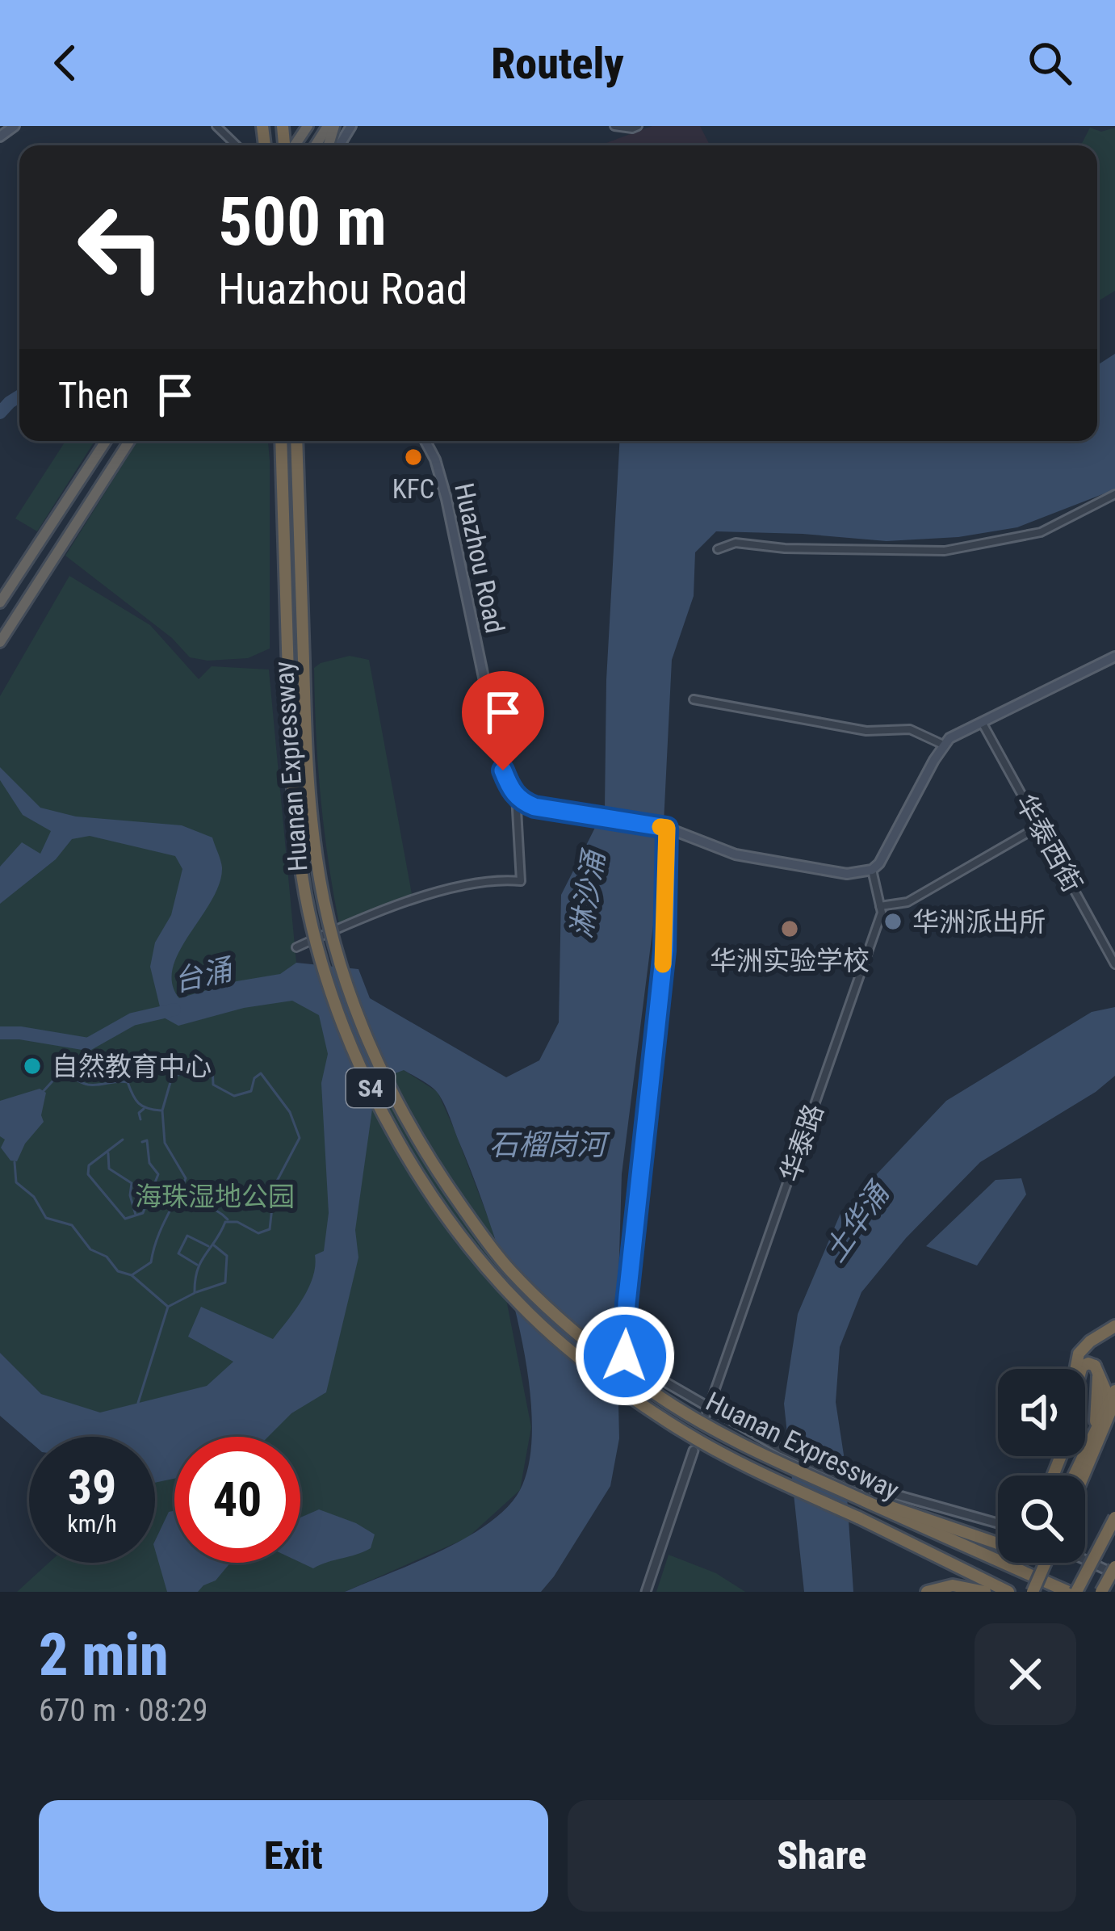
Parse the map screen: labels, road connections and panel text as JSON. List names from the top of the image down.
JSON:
{
  "streets": {
    "highway": ["Huanan Expressway", "S4"],
    "main road": ["Huazhou Road"],
    "street": ["华泰西街", "华泰路"]
  },
  "water": [
    "淋沙涌",
    "台涌",
    "石榴岗河",
    "土华涌"
  ],
  "parks": ["海珠湿地公园"],
  "places": [
    "KFC",
    "华洲派出所",
    "华洲实验学校",
    "自然教育中心"
  ],
  "page": {
    "header": "Routely",
    "turn": ["500 m", "Huazhou Road"],
    "then": "Then",
    "speed": "39 km/h",
    "limit": "40",
    "heading": ["2 min", "670 m · 08:29"],
    "buttons": ["Exit", "Share"]
  }
}
